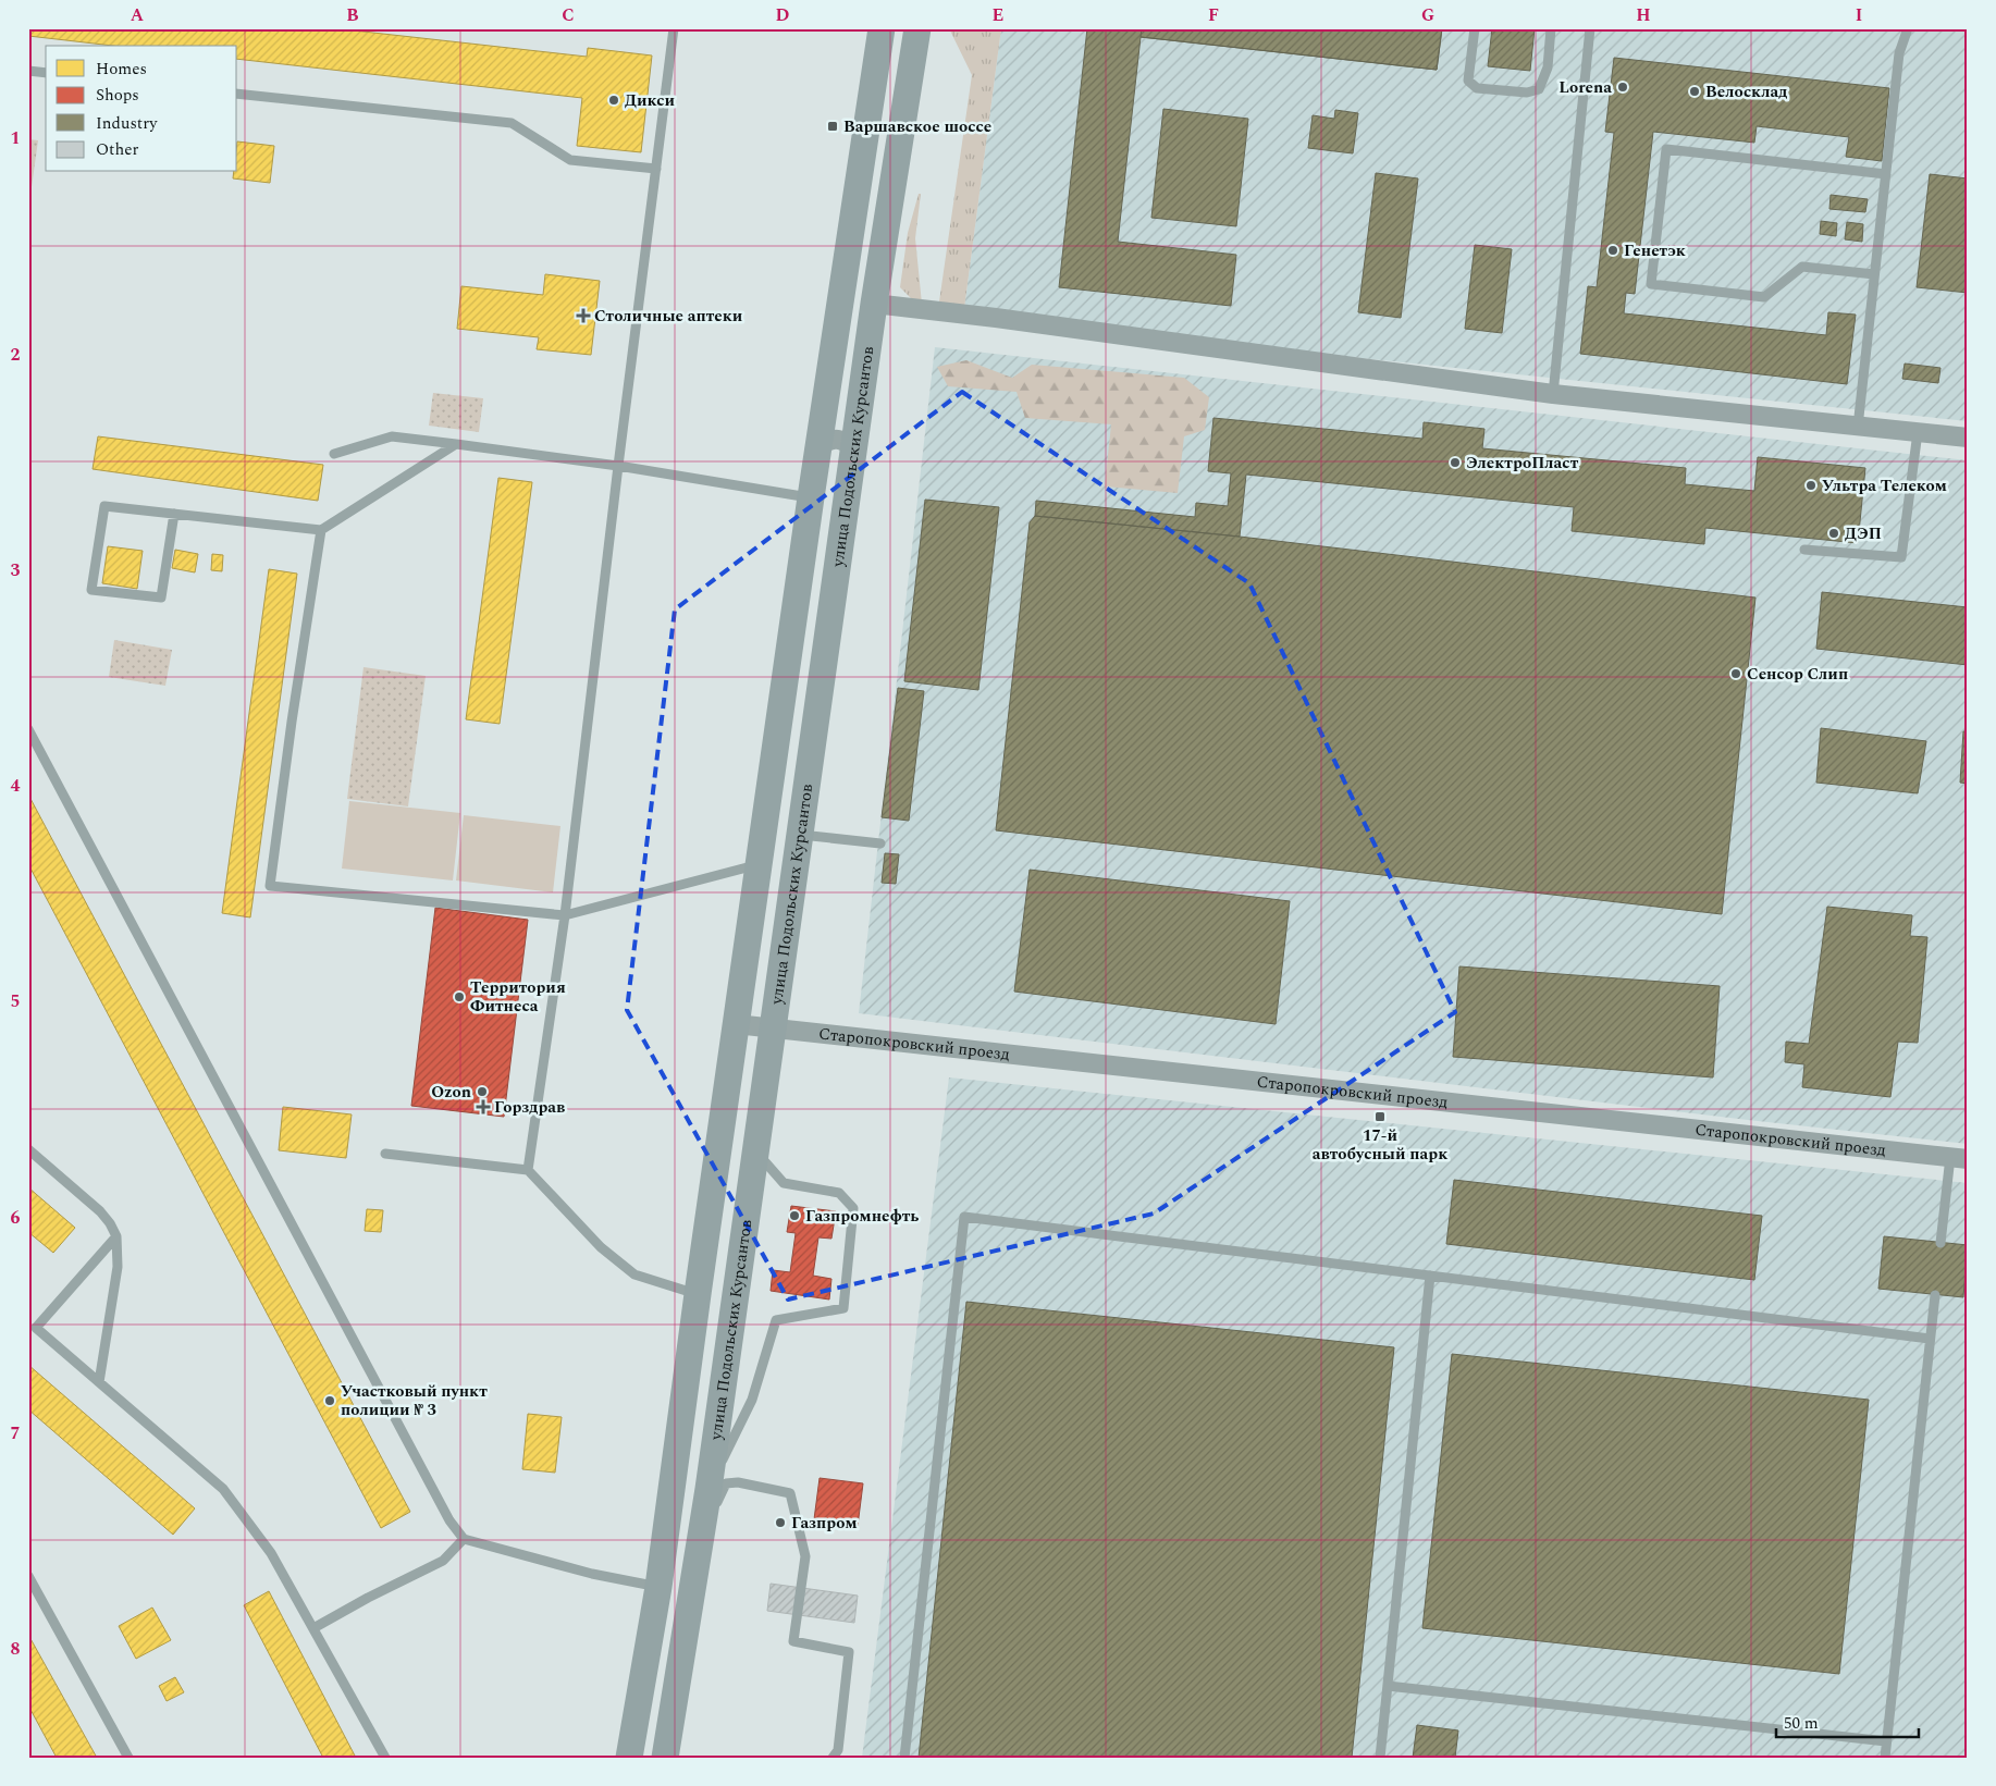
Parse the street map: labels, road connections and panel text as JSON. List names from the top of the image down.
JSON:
{
  "streets": {
    "main road": ["улица Подольских Курсантов"],
    "street": ["Старопокровский проезд"]
  },
  "crossings": [
    ["улица Подольских Курсантов", "Старопокровский проезд"]
  ],
  "places": {
    "other": [
      "Lorena",
      "Велосклад",
      "Дикси",
      "Генетэк",
      "ЭлектроПласт",
      "Ультра Телеком",
      "ДЭП",
      "Сенсор Слип",
      "Территория Фитнеса",
      "Ozon",
      "Газпромнефть",
      "Участковый пункт полиции № 3",
      "Газпром"
    ],
    "transit": ["Варшавское шоссе", "17-й автобусный парк"],
    "health": ["Столичные аптеки", "Горздрав"]
  },
  "legend": [
    "Homes",
    "Shops",
    "Industry",
    "Other"
  ],
  "scale_bar": "50 m",
  "grid": {
    "columns": [
      "A",
      "B",
      "C",
      "D",
      "E",
      "F",
      "G",
      "H",
      "I"
    ],
    "rows": [
      "1",
      "2",
      "3",
      "4",
      "5",
      "6",
      "7",
      "8"
    ]
  }
}
